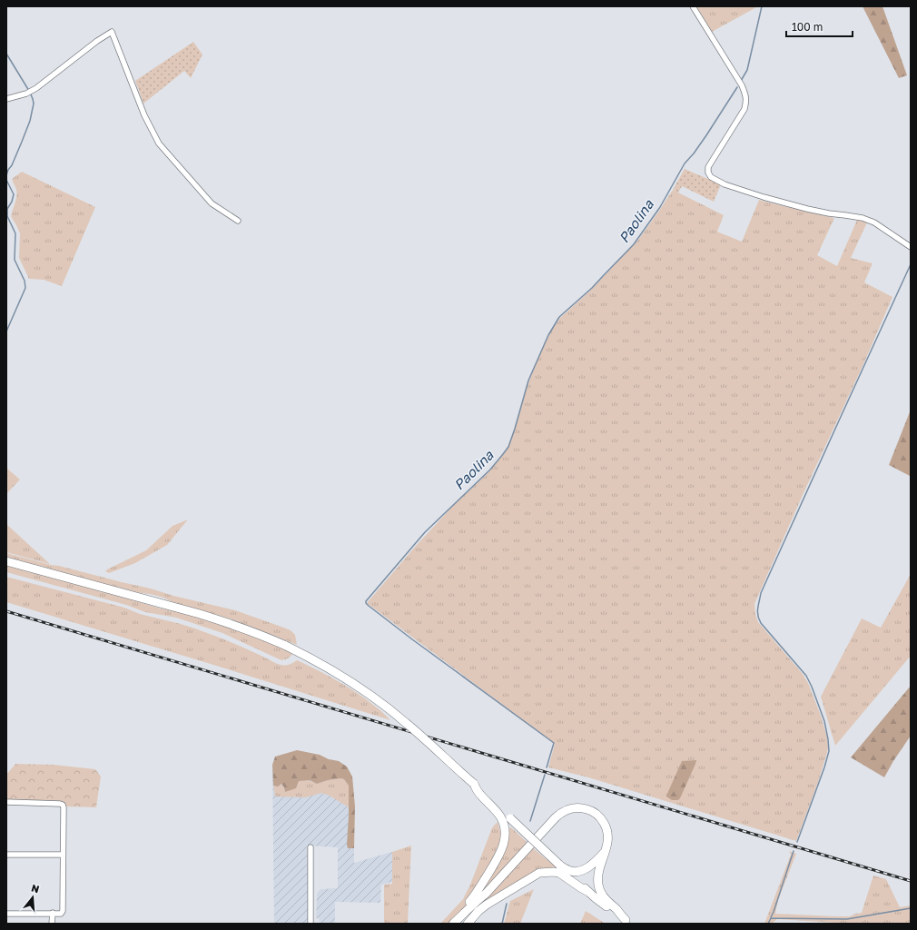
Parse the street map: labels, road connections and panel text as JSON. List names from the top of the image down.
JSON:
{
  "water": ["Paolina"],
  "scale_bar": "100 m",
  "north": "top"
}
